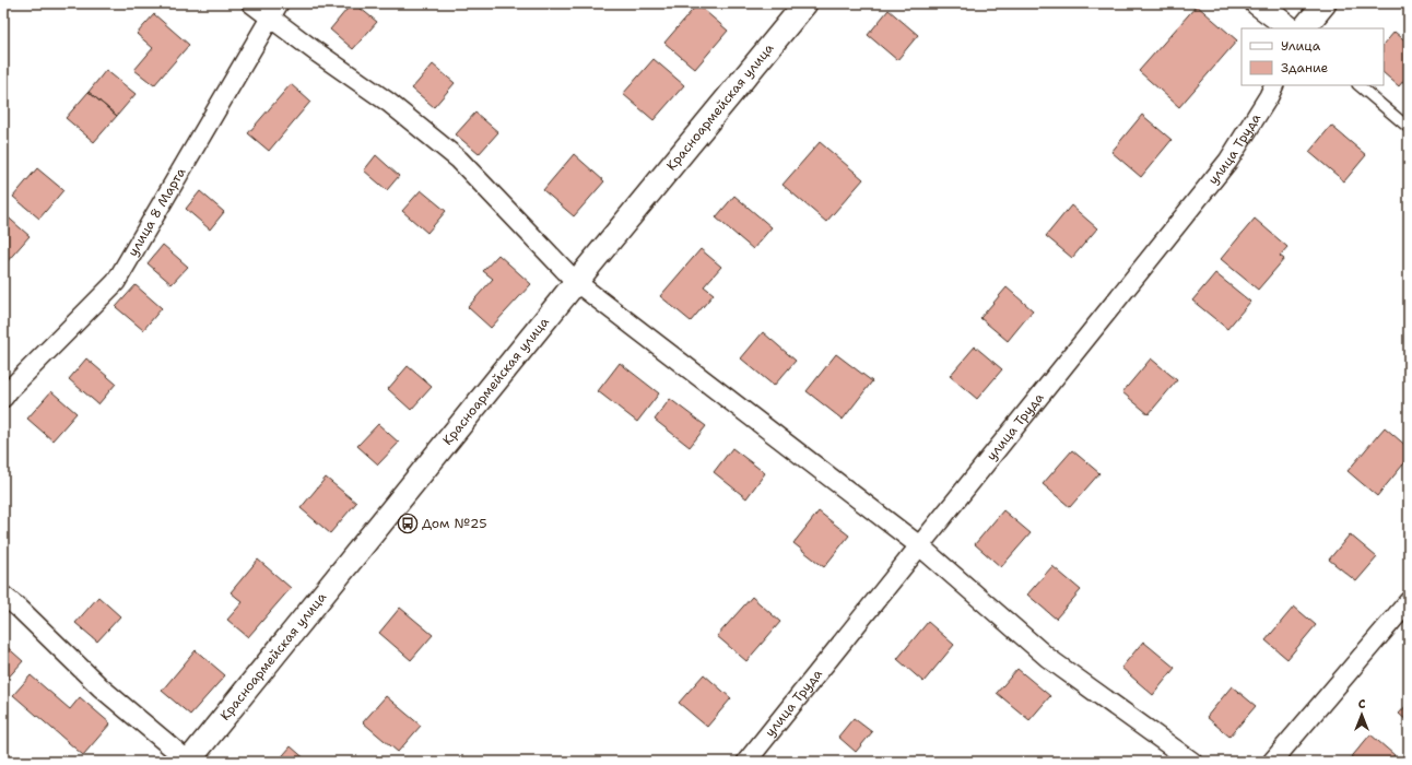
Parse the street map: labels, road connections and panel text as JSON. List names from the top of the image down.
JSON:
{
  "streets": {
    "street": ["Красноармейская улица", "улица Труда", "улица 8 Марта"]
  },
  "places": {
    "bus stop": ["Дом №25"]
  },
  "legend": ["Улица", "Здание"],
  "north": "top"
}
